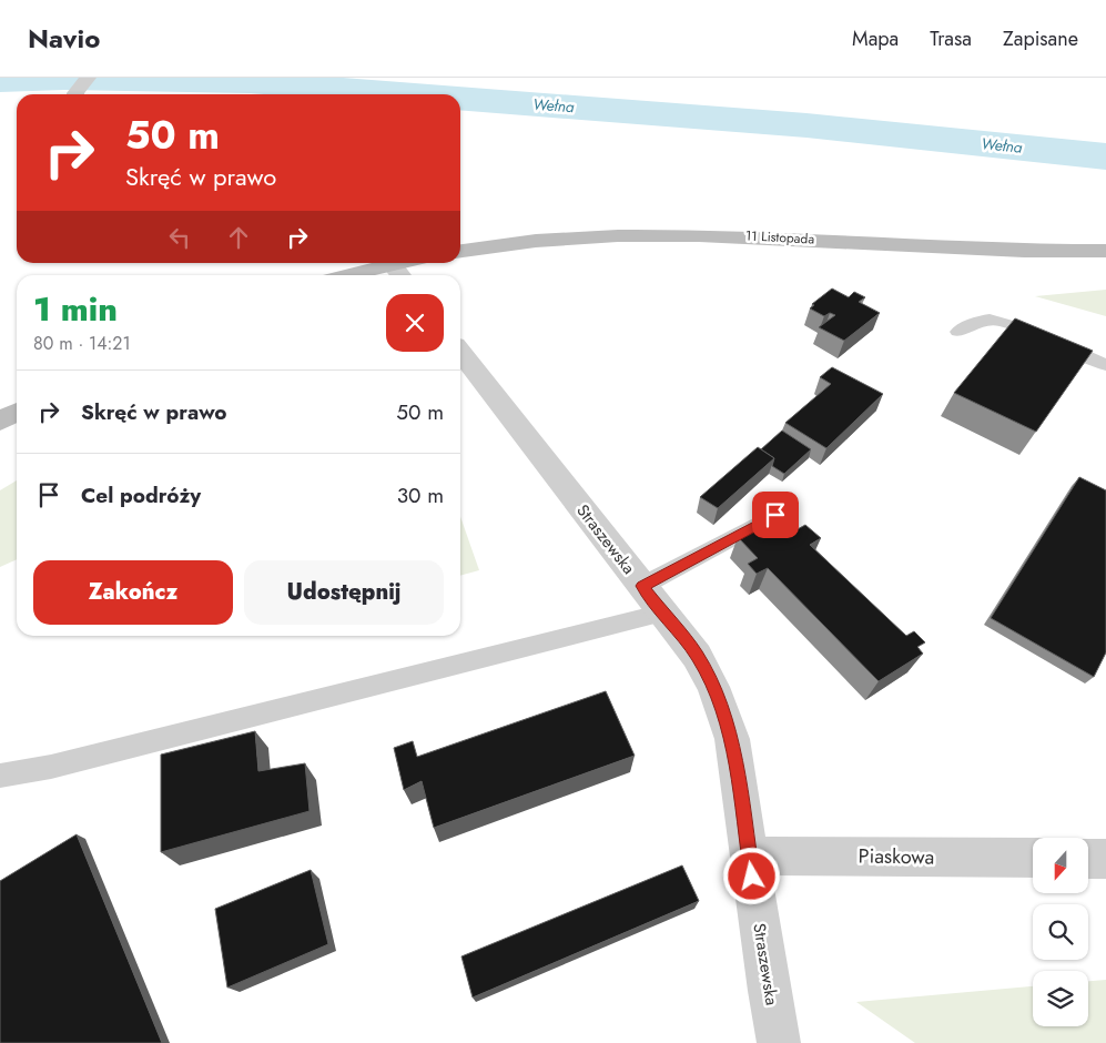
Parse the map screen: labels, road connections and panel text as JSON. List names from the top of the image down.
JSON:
{
  "streets": {
    "main road": ["11 Listopada"],
    "street": ["Straszewska", "Piaskowa"]
  },
  "crossings": [
    ["Straszewska", "Piaskowa"]
  ],
  "water": ["Wełna"],
  "north": "bottom",
  "page": {
    "header": "Navio",
    "nav": ["Mapa", "Trasa", "Zapisane"],
    "turn": ["50 m", "Skręć w prawo"],
    "heading": ["1 min", "80 m · 14:21"],
    "list": [
      {
        "name": "Skręć w prawo",
        "value": "50 m"
      },
      {
        "name": "Cel podróży",
        "value": "30 m"
      }
    ],
    "buttons": ["Zakończ", "Udostępnij"]
  }
}
